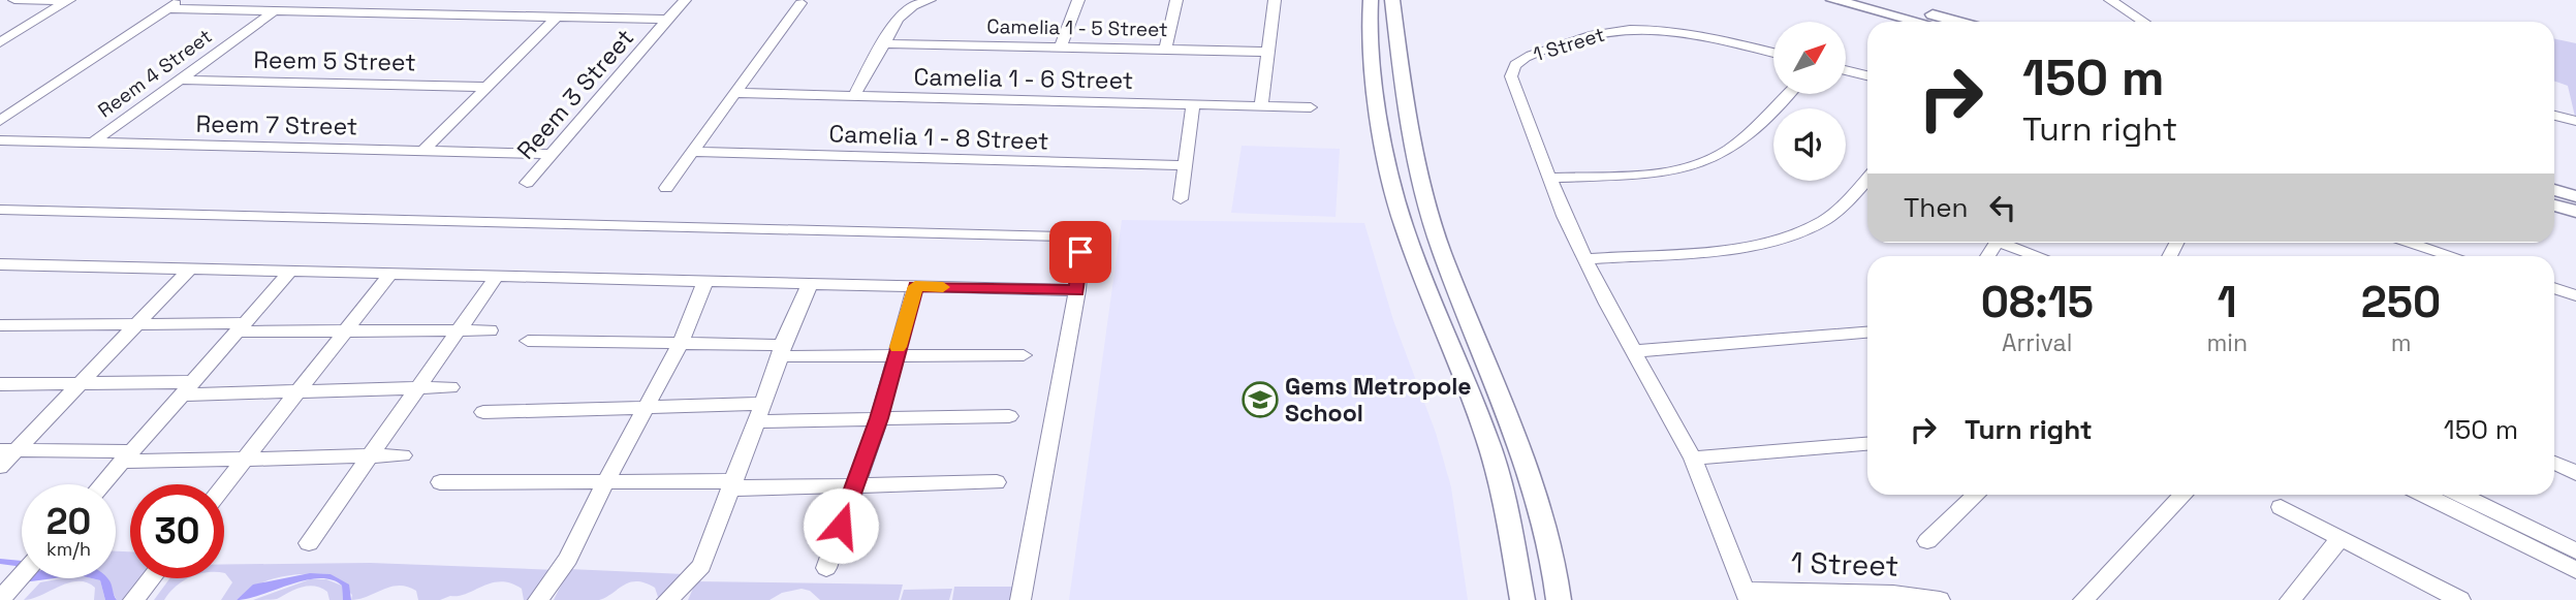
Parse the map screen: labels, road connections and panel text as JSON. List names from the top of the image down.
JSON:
{
  "streets": {
    "street": [
      "Camelia 1 - 5 Street",
      "1 Street",
      "Reem 5 Street",
      "Reem 4 Street",
      "Camelia 1 - 6 Street",
      "Reem 3 Street",
      "Reem 7 Street",
      "Camelia 1 - 8 Street"
    ]
  },
  "crossings": [
    ["Reem 5 Street", "Reem 4 Street"],
    ["Reem 4 Street", "Reem 7 Street"],
    ["Reem 3 Street", "Reem 7 Street"]
  ],
  "places": {
    "school or university": ["Gems Metropole School"]
  },
  "north": "top right",
  "page": {
    "turn": ["150 m", "Turn right"],
    "then": "Then",
    "eta": [
      "08:15",
      "Arrival",
      "1",
      "min",
      "250",
      "m"
    ],
    "list": [
      {
        "name": "Turn right",
        "value": "150 m"
      }
    ],
    "speed": "20 km/h",
    "limit": "30"
  }
}
